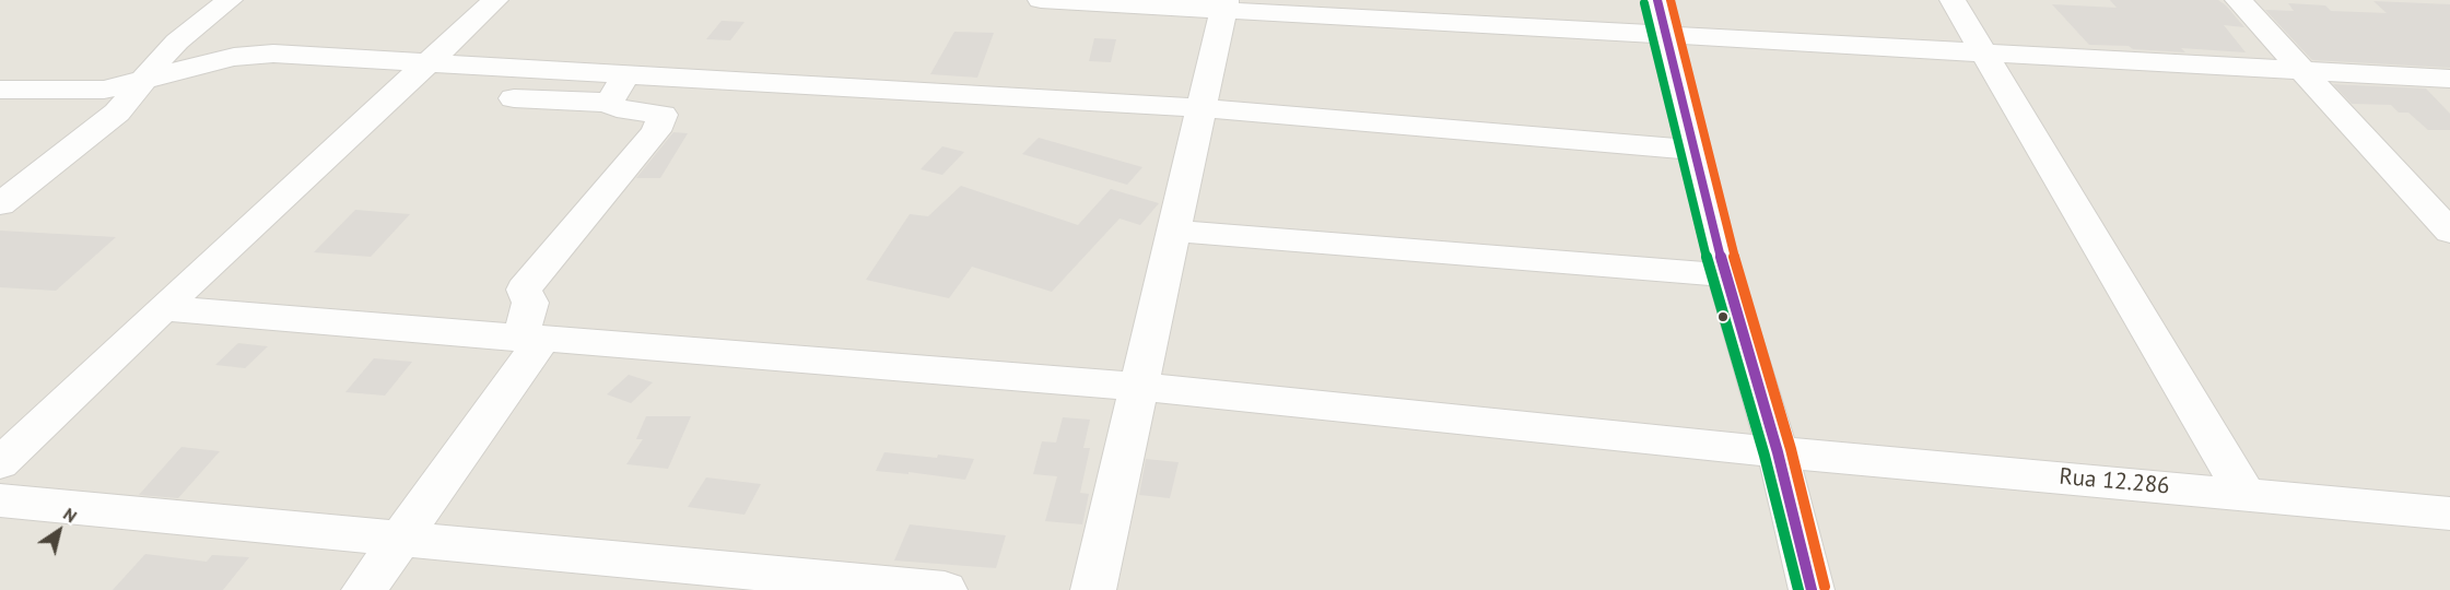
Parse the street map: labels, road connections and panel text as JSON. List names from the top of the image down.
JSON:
{
  "streets": {
    "street": ["Rua 12.286"]
  },
  "north": "top right"
}
